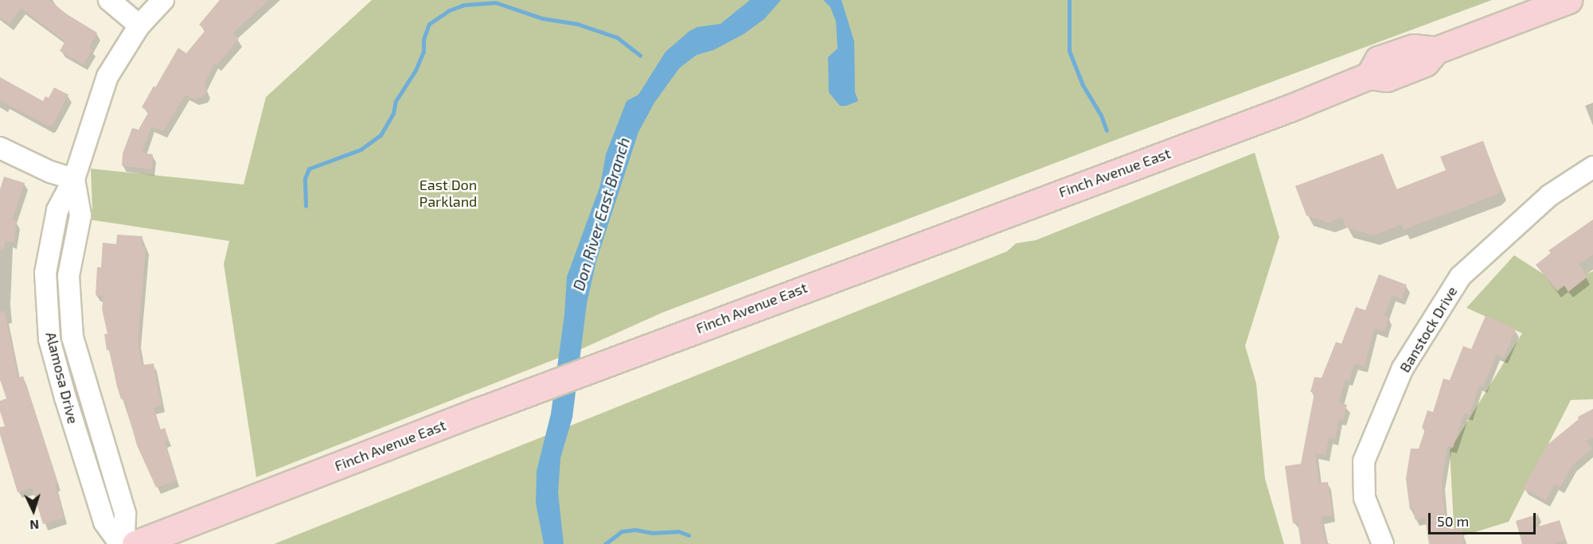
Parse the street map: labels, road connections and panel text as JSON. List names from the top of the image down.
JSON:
{
  "streets": {
    "main road": ["Finch Avenue East"],
    "street": ["Banstock Drive", "Alamosa Drive"]
  },
  "water": ["Don River East Branch"],
  "parks": ["East Don Parkland"],
  "scale_bar": "50 m",
  "north": "bottom"
}
